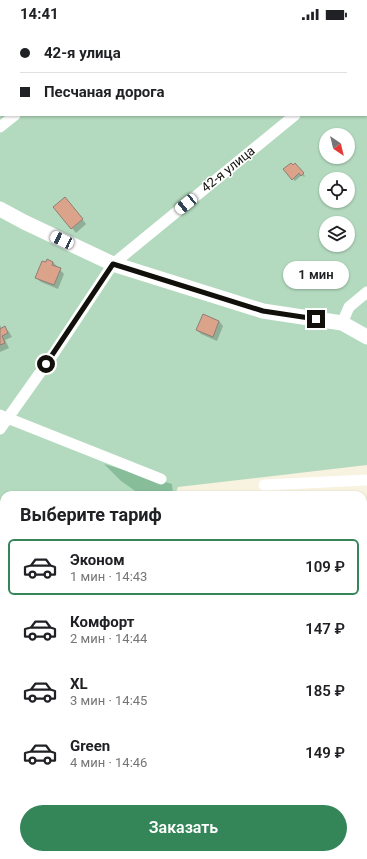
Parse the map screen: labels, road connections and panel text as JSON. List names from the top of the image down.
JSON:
{
  "streets": {
    "street": ["42-я улица"]
  },
  "north": "bottom right",
  "page": {
    "status": "14:41",
    "banner": ["42-я улица", "Песчаная дорога"],
    "bubble": "1 мин",
    "heading": "Выберите тариф",
    "list": [
      {
        "name": "Эконом",
        "note": "1 мин · 14:43",
        "value": "109 ₽"
      },
      {
        "name": "Комфорт",
        "note": "2 мин · 14:44",
        "value": "147 ₽"
      },
      {
        "name": "XL",
        "note": "3 мин · 14:45",
        "value": "185 ₽"
      },
      {
        "name": "Green",
        "note": "4 мин · 14:46",
        "value": "149 ₽"
      }
    ],
    "buttons": "Заказать"
  }
}
